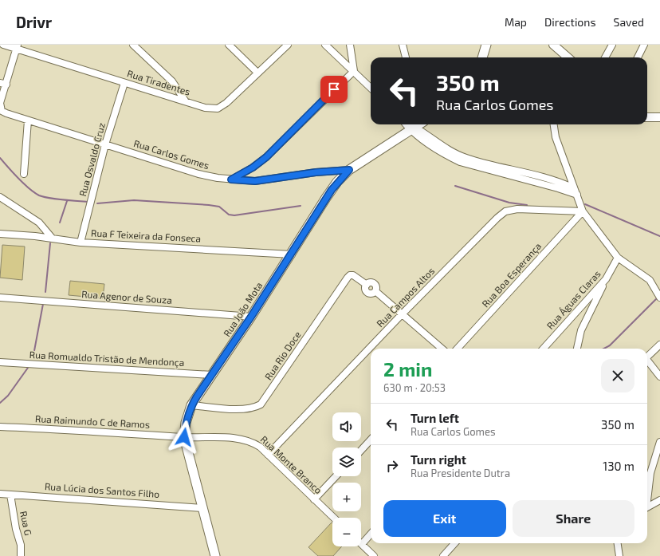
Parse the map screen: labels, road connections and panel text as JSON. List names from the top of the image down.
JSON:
{
  "streets": {
    "main road": ["Rua João Mota"],
    "street": [
      "Rua Tiradentes",
      "Rua Carlos Gomes",
      "Rua Osvaldo Cruz",
      "Rua F Teixeira da Fonseca",
      "Rua Boa Esperança",
      "Rua Agenor de Souza",
      "Rua Campos Altos",
      "Rua Águas Claras",
      "Rua Rio Doce",
      "Rua Romualdo Tristão de Mendonça",
      "Rua Raimundo C de Ramos",
      "Rua Monte Branco",
      "Rua Lúcia dos Santos Filho",
      "Rua G"
    ]
  },
  "crossings": [
    ["Rua Tiradentes", "Rua Osvaldo Cruz"],
    ["Rua Carlos Gomes", "Rua Osvaldo Cruz"],
    ["Rua Carlos Gomes", "Rua João Mota"],
    ["Rua Osvaldo Cruz", "Rua F Teixeira da Fonseca"],
    ["Rua F Teixeira da Fonseca", "Rua João Mota"],
    ["Rua Boa Esperança", "Rua Campos Altos"],
    ["Rua Agenor de Souza", "Rua João Mota"],
    ["Rua Campos Altos", "Rua Rio Doce"],
    ["Rua Campos Altos", "Rua Monte Branco"],
    ["Rua João Mota", "Rua Rio Doce"],
    ["Rua João Mota", "Rua Romualdo Tristão de Mendonça"],
    ["Rua João Mota", "Rua Raimundo C de Ramos"],
    ["Rua João Mota", "Rua Monte Branco"],
    ["Rua João Mota", "Rua Lúcia dos Santos Filho"],
    ["Rua Raimundo C de Ramos", "Rua Monte Branco"],
    ["Rua Lúcia dos Santos Filho", "Rua G"]
  ],
  "page": {
    "header": "Drivr",
    "nav": ["Map", "Directions", "Saved"],
    "turn": ["350 m", "Rua Carlos Gomes"],
    "heading": ["2 min", "630 m · 20:53"],
    "list": [
      {
        "name": "Turn left",
        "note": "Rua Carlos Gomes",
        "value": "350 m"
      },
      {
        "name": "Turn right",
        "note": "Rua Presidente Dutra",
        "value": "130 m"
      }
    ],
    "map_buttons": ["+", "−"],
    "buttons": ["Exit", "Share"]
  }
}
